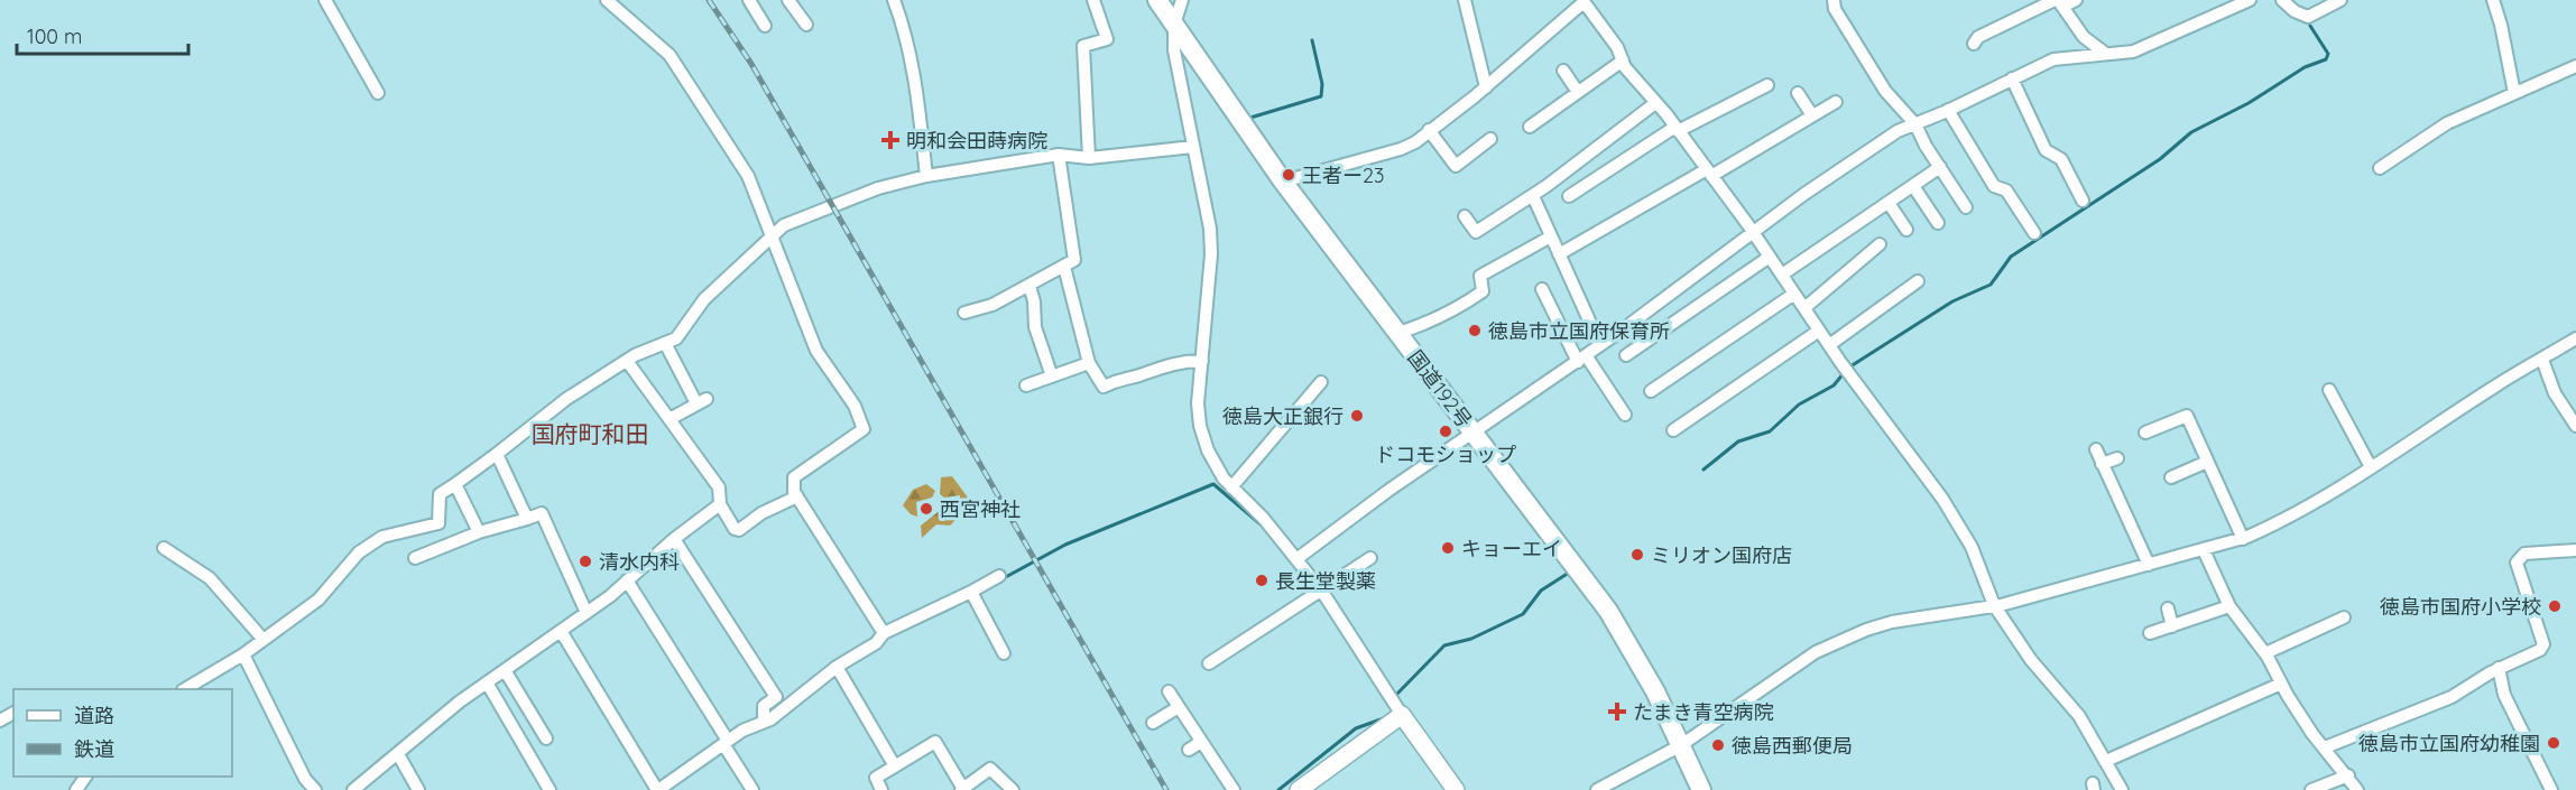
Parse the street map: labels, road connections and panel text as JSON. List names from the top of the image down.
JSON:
{
  "streets": {
    "highway": ["国道192号"]
  },
  "districts": ["国府町和田"],
  "places": {
    "health": ["明和会田蒔病院", "たまき青空病院"],
    "other": [
      "王者ー23",
      "徳島市立国府保育所",
      "徳島大正銀行",
      "ドコモショップ",
      "西宮神社",
      "キョーエイ",
      "ミリオン国府店",
      "清水内科",
      "長生堂製薬",
      "徳島市国府小学校",
      "徳島市立国府幼稚園",
      "徳島西郵便局"
    ]
  },
  "legend": ["道路", "鉄道"],
  "scale_bar": "100 m"
}
